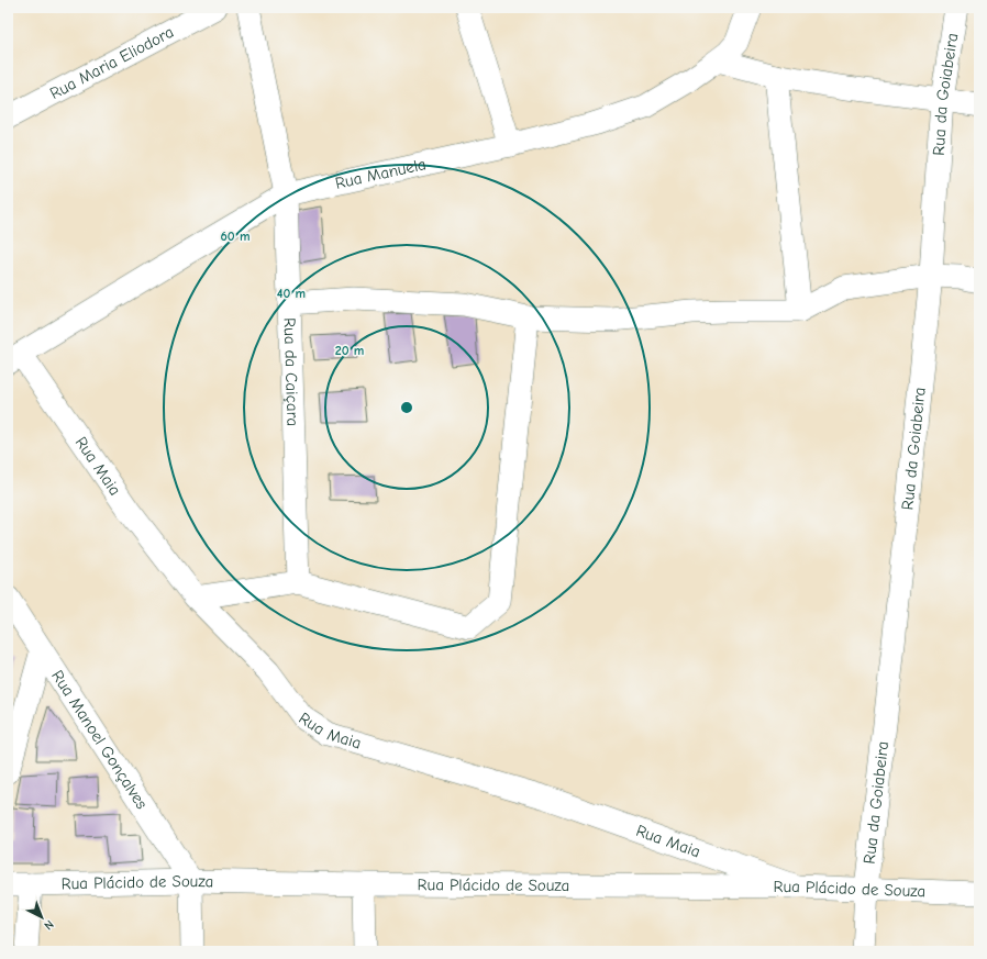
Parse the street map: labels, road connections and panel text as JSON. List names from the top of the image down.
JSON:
{
  "streets": {
    "street": [
      "Rua Maria Eliodora",
      "Rua da Goiabeira",
      "Rua Manuela",
      "Rua da Caiçara",
      "Rua Maia",
      "Rua Manoel Gonçalves",
      "Rua Plácido de Souza"
    ]
  },
  "crossings": [
    ["Rua da Goiabeira", "Rua Plácido de Souza"],
    ["Rua Manuela", "Rua da Caiçara"],
    ["Rua Manuela", "Rua Maia"],
    ["Rua Maia", "Rua Plácido de Souza"],
    ["Rua Manoel Gonçalves", "Rua Plácido de Souza"]
  ],
  "north": "bottom right",
  "rings": ["60 m", "40 m", "20 m"]
}
